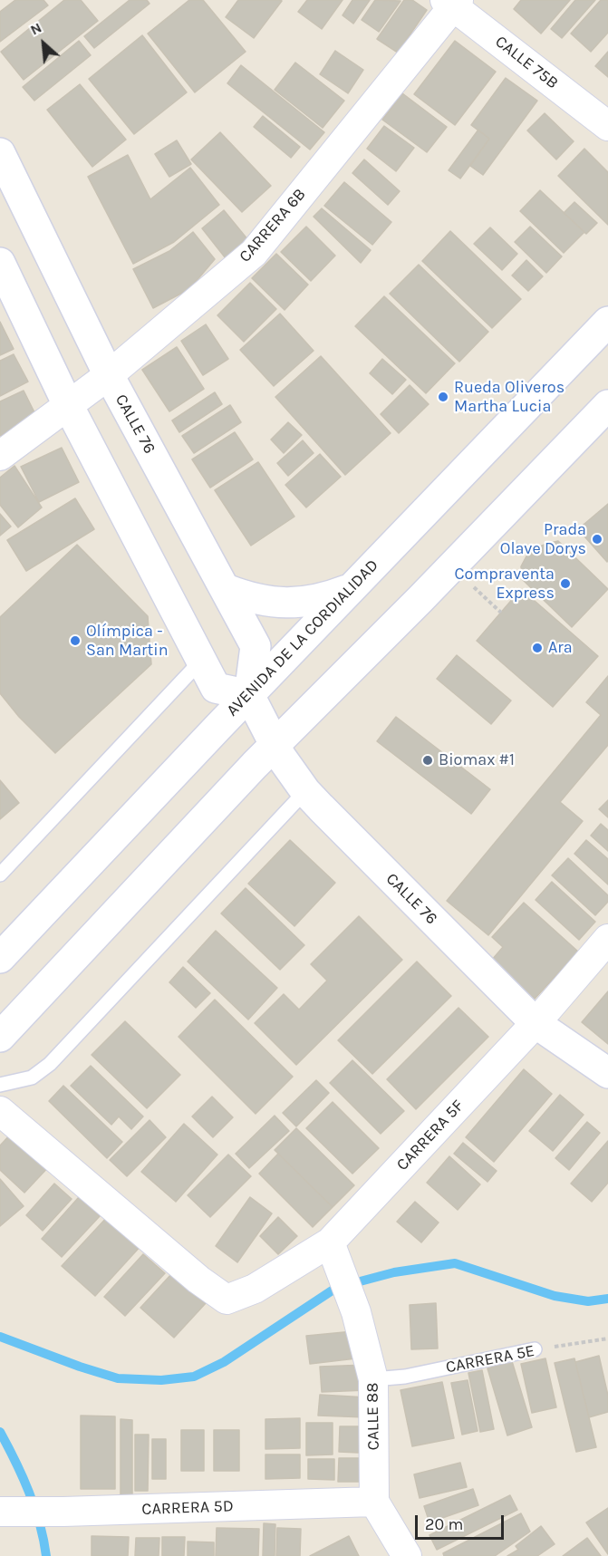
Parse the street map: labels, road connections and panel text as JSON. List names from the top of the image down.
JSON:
{
  "streets": {
    "main road": ["CALLE 76", "AVENIDA DE LA CORDIALIDAD"],
    "street": [
      "CALLE 75B",
      "CARRERA 6B",
      "CARRERA 5F",
      "CALLE 88",
      "CARRERA 5D"
    ],
    "lane": ["CARRERA 5E"]
  },
  "crossings": [
    ["CALLE 75B", "CARRERA 6B"],
    ["CARRERA 6B", "CALLE 76"],
    ["CALLE 76", "AVENIDA DE LA CORDIALIDAD"],
    ["CALLE 76", "CARRERA 5F"],
    ["CARRERA 5F", "CALLE 88"],
    ["CARRERA 5E", "CALLE 88"],
    ["CALLE 88", "CARRERA 5D"]
  ],
  "places": [
    "Rueda Oliveros Martha Lucia",
    "Prada Olave Dorys",
    "Compraventa Express",
    "Olímpica - San Martin",
    "Ara",
    "Biomax #1"
  ],
  "scale_bar": "20 m",
  "north": "top left"
}
